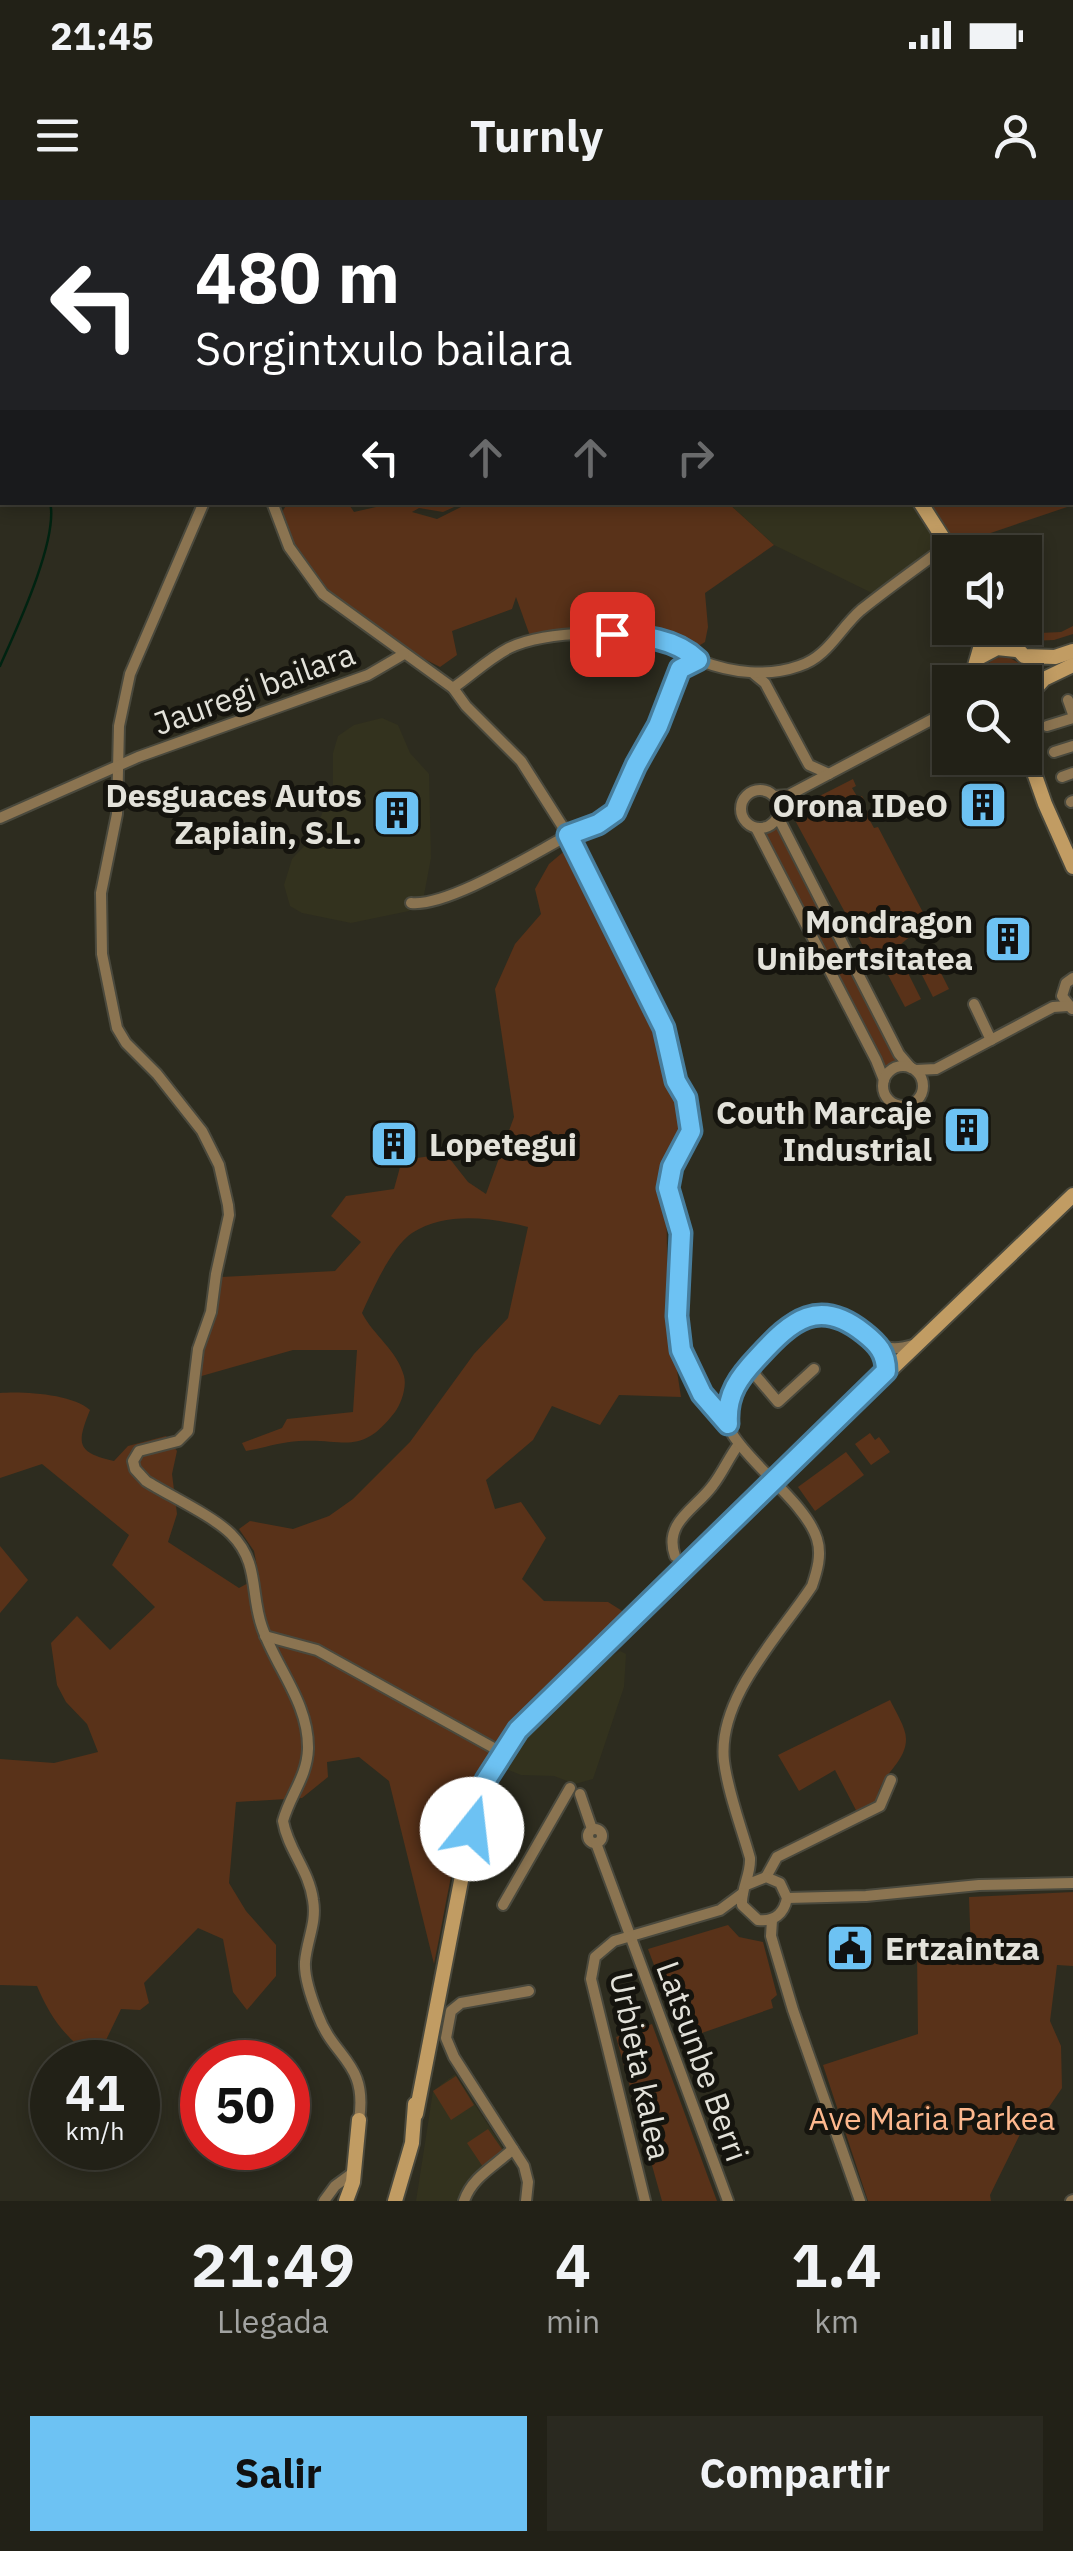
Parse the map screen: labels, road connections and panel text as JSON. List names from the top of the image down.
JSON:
{
  "streets": {
    "street": ["Jauregi bailara", "Latsunbe Berri", "Urbieta kalea"]
  },
  "crossings": [
    ["Jauregi bailara", "Urbieta kalea"],
    ["Latsunbe Berri", "Urbieta kalea"]
  ],
  "parks": ["Ave Maria Parkea"],
  "places": {
    "building": [
      "Orona IDeO",
      "Desguaces Autos Zapiain, S.L.",
      "Mondragon Unibertsitatea",
      "Couth Marcaje Industrial",
      "Lopetegui"
    ],
    "public building": ["Ertzaintza"]
  },
  "page": {
    "status": "21:45",
    "header": "Turnly",
    "turn": ["480 m", "Sorgintxulo bailara"],
    "speed": "41 km/h",
    "limit": "50",
    "eta": [
      "21:49",
      "Llegada",
      "4",
      "min",
      "1.4",
      "km"
    ],
    "buttons": ["Salir", "Compartir"]
  }
}
